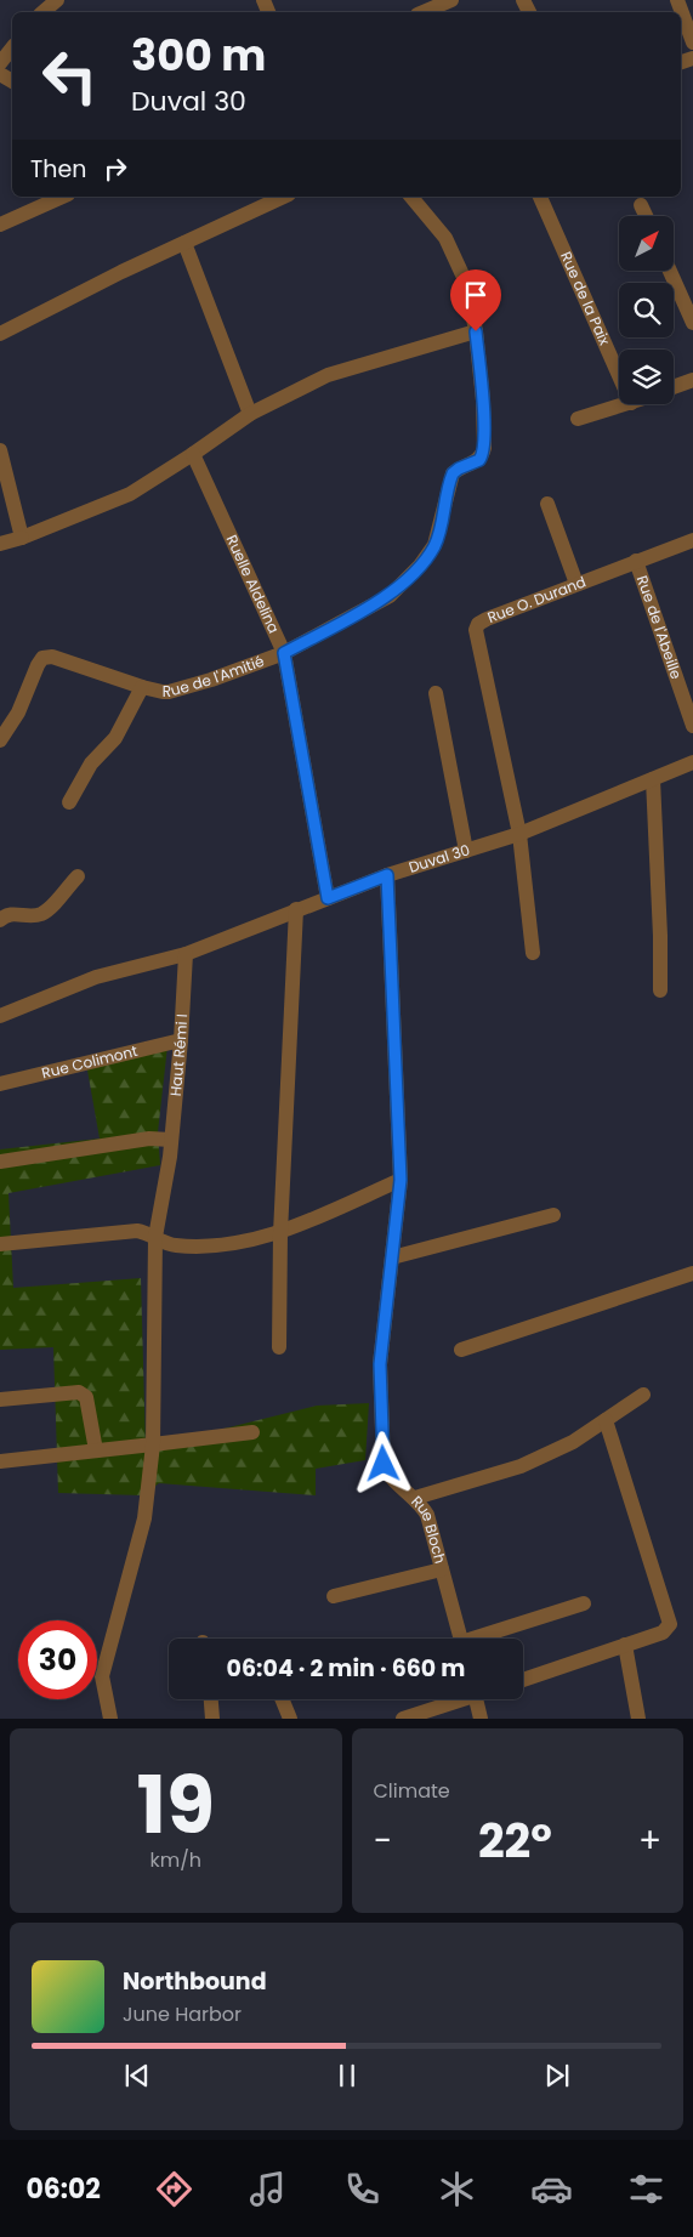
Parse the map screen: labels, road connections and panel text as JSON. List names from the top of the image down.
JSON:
{
  "streets": {
    "street": [
      "Rue de la Paix",
      "Ruelle Aldelina",
      "Rue O. Durand",
      "Rue de l'Abeille",
      "Rue de l'Amitié",
      "Duval 30",
      "Haut Rémi I",
      "Rue Colimont",
      "Rue Bloch"
    ]
  },
  "crossings": [
    ["Ruelle Aldelina", "Rue de l'Amitié"],
    ["Ruelle Aldelina", "Duval 30"],
    ["Rue O. Durand", "Rue de l'Abeille"],
    ["Rue O. Durand", "Duval 30"],
    ["Duval 30", "Haut Rémi I"],
    ["Duval 30", "Rue Bloch"],
    ["Haut Rémi I", "Rue Colimont"]
  ],
  "north": "top right",
  "page": {
    "turn": ["300 m", "Duval 30"],
    "then": "Then",
    "limit": "30",
    "trip": "06:04 · 2 min · 660 m",
    "tile": [
      ["19", "km/h"],
      "Climate"
    ],
    "heat": ["−", "22°", "+"],
    "song": ["Northbound", "June Harbor"],
    "tabs": "06:02"
  }
}
